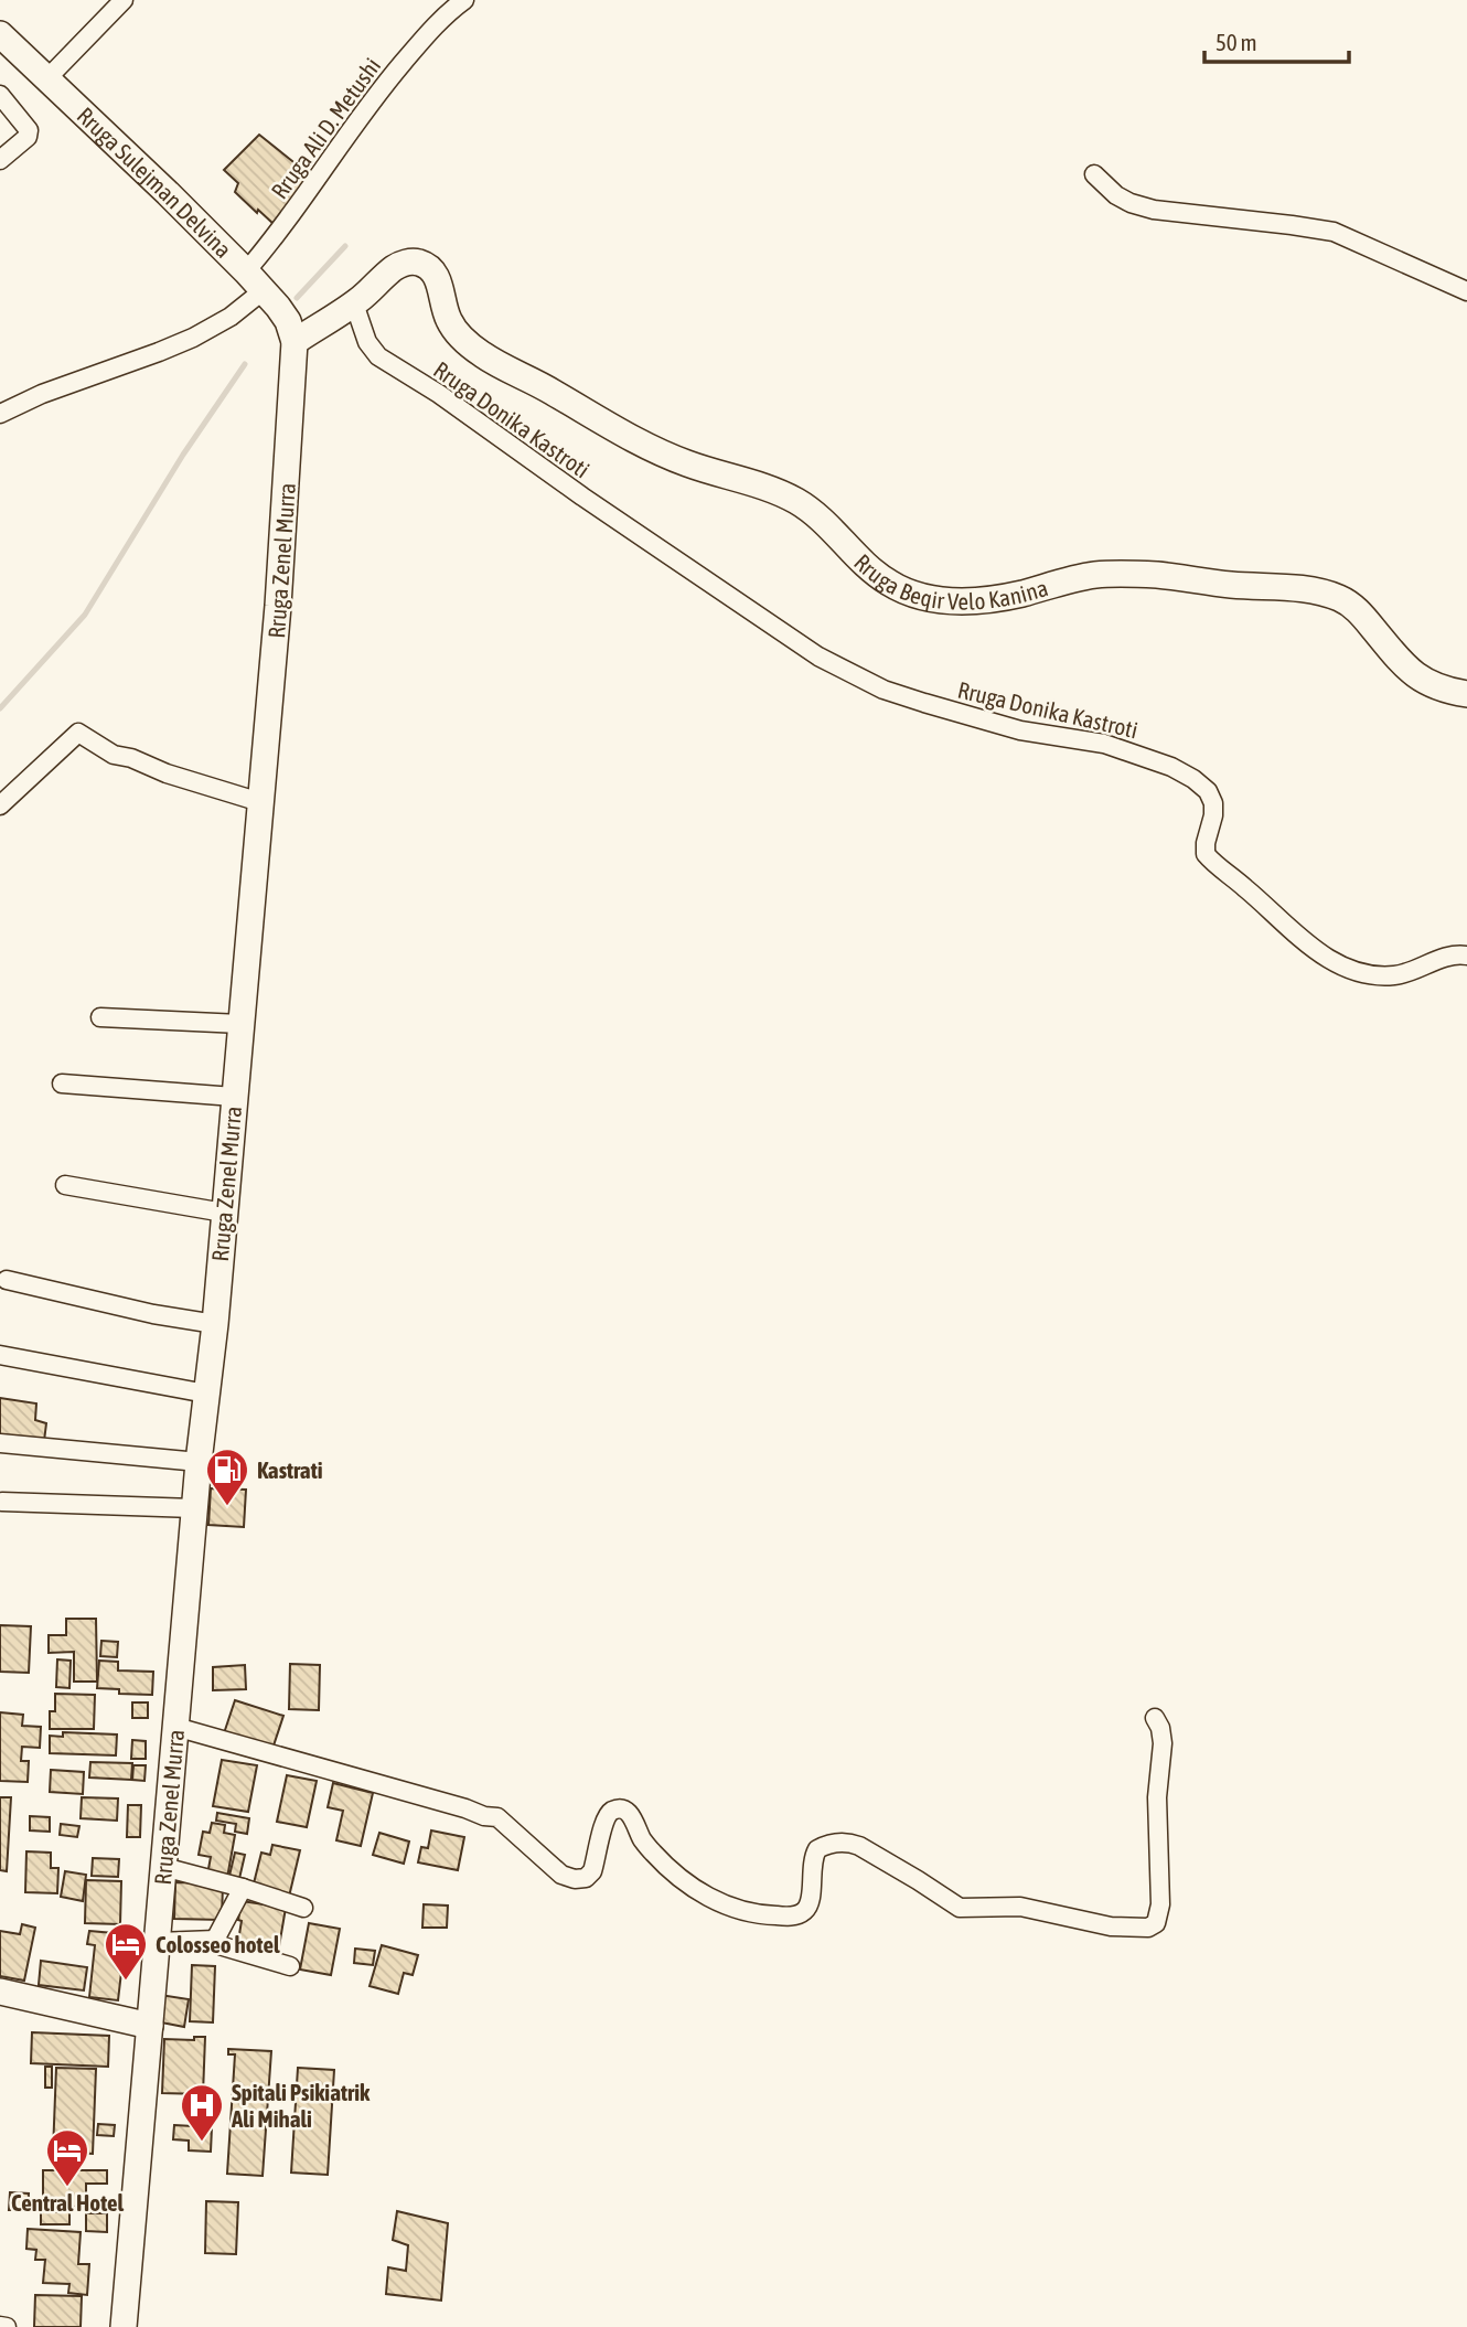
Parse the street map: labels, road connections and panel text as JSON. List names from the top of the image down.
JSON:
{
  "streets": {
    "main road": ["Rruga Sulejman Delvina", "Rruga Zenel Murra", "Rruga Beqir Velo Kanina"],
    "street": ["Rruga Ali D. Metushi", "Rruga Donika Kastroti"]
  },
  "crossings": [
    ["Rruga Ali D. Metushi", "Rruga Sulejman Delvina"],
    ["Rruga Sulejman Delvina", "Rruga Zenel Murra"],
    ["Rruga Donika Kastroti", "Rruga Beqir Velo Kanina"]
  ],
  "places": {
    "fuel station": ["Kastrati"],
    "hotel": ["Colosseo hotel", "Central Hotel"],
    "hospital": ["Spitali Psikiatrik Ali Mihali"]
  },
  "scale_bar": "50 m"
}
